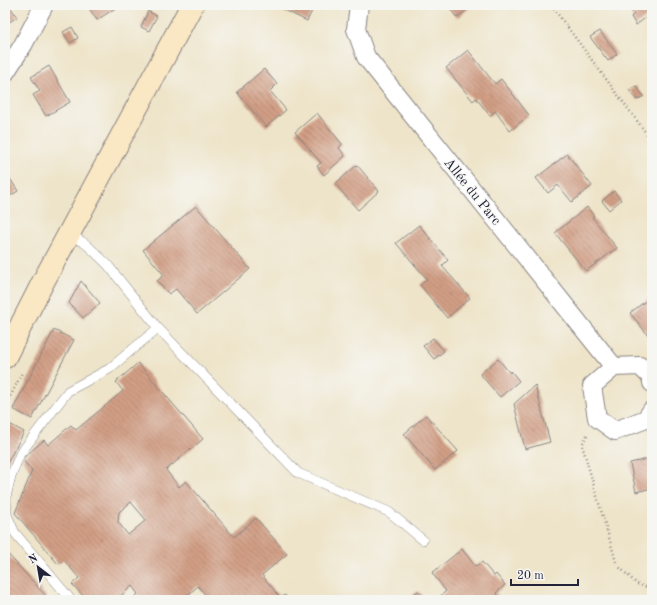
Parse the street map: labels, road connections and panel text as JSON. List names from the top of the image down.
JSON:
{
  "streets": {
    "street": ["Allée du Parc"]
  },
  "scale_bar": "20 m",
  "north": "top left"
}
